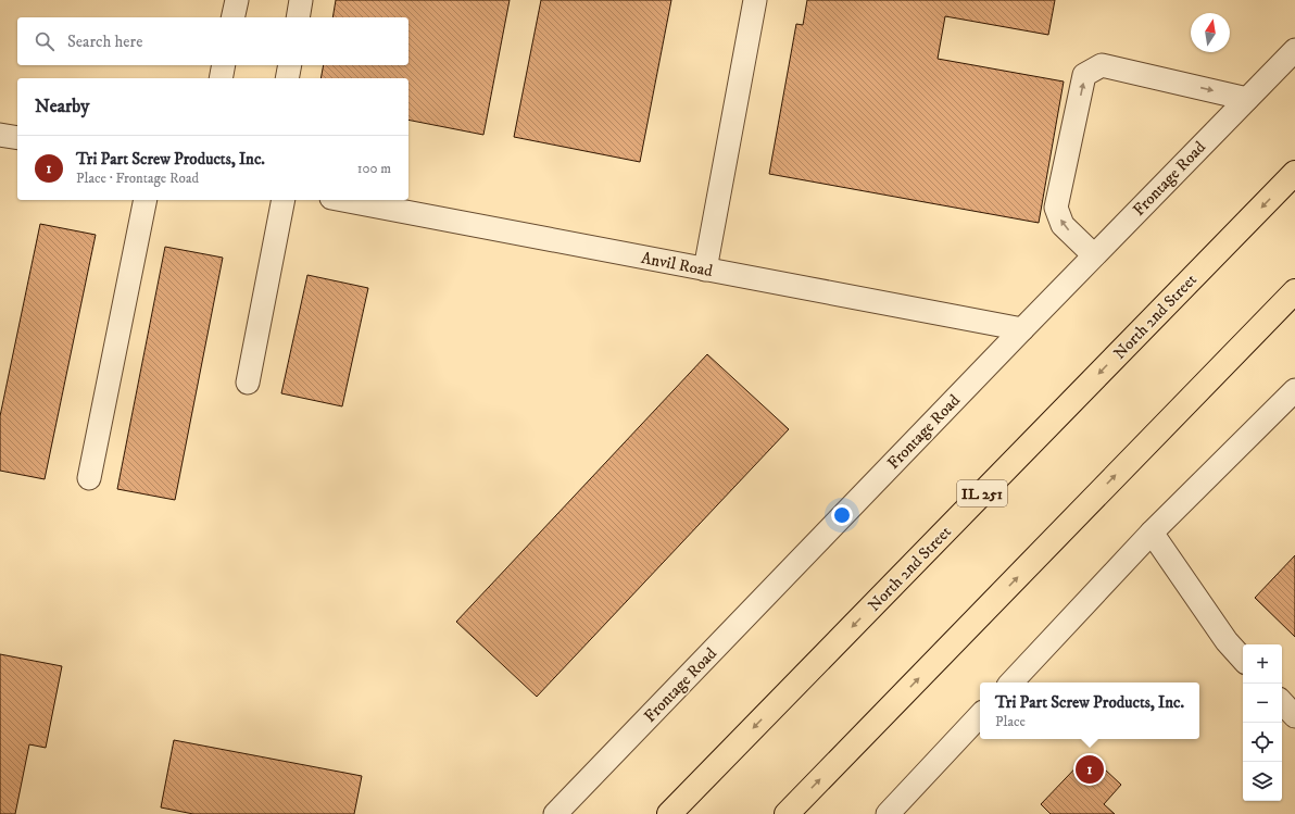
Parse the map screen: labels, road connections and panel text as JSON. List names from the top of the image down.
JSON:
{
  "streets": {
    "main road": ["North 2nd Street", "IL 251"],
    "street": ["Frontage Road", "Anvil Road"]
  },
  "crossings": [
    ["Frontage Road", "Anvil Road"]
  ],
  "north": "top",
  "page": {
    "search": "Search here",
    "heading": "Nearby",
    "list": [
      {
        "mark": "1",
        "name": "Tri Part Screw Products, Inc.",
        "note": "Place · Frontage Road",
        "value": "100 m"
      }
    ],
    "map_buttons": ["+", "−"],
    "popup": ["Tri Part Screw Products, Inc.", "Place"],
    "pins": "1"
  }
}
